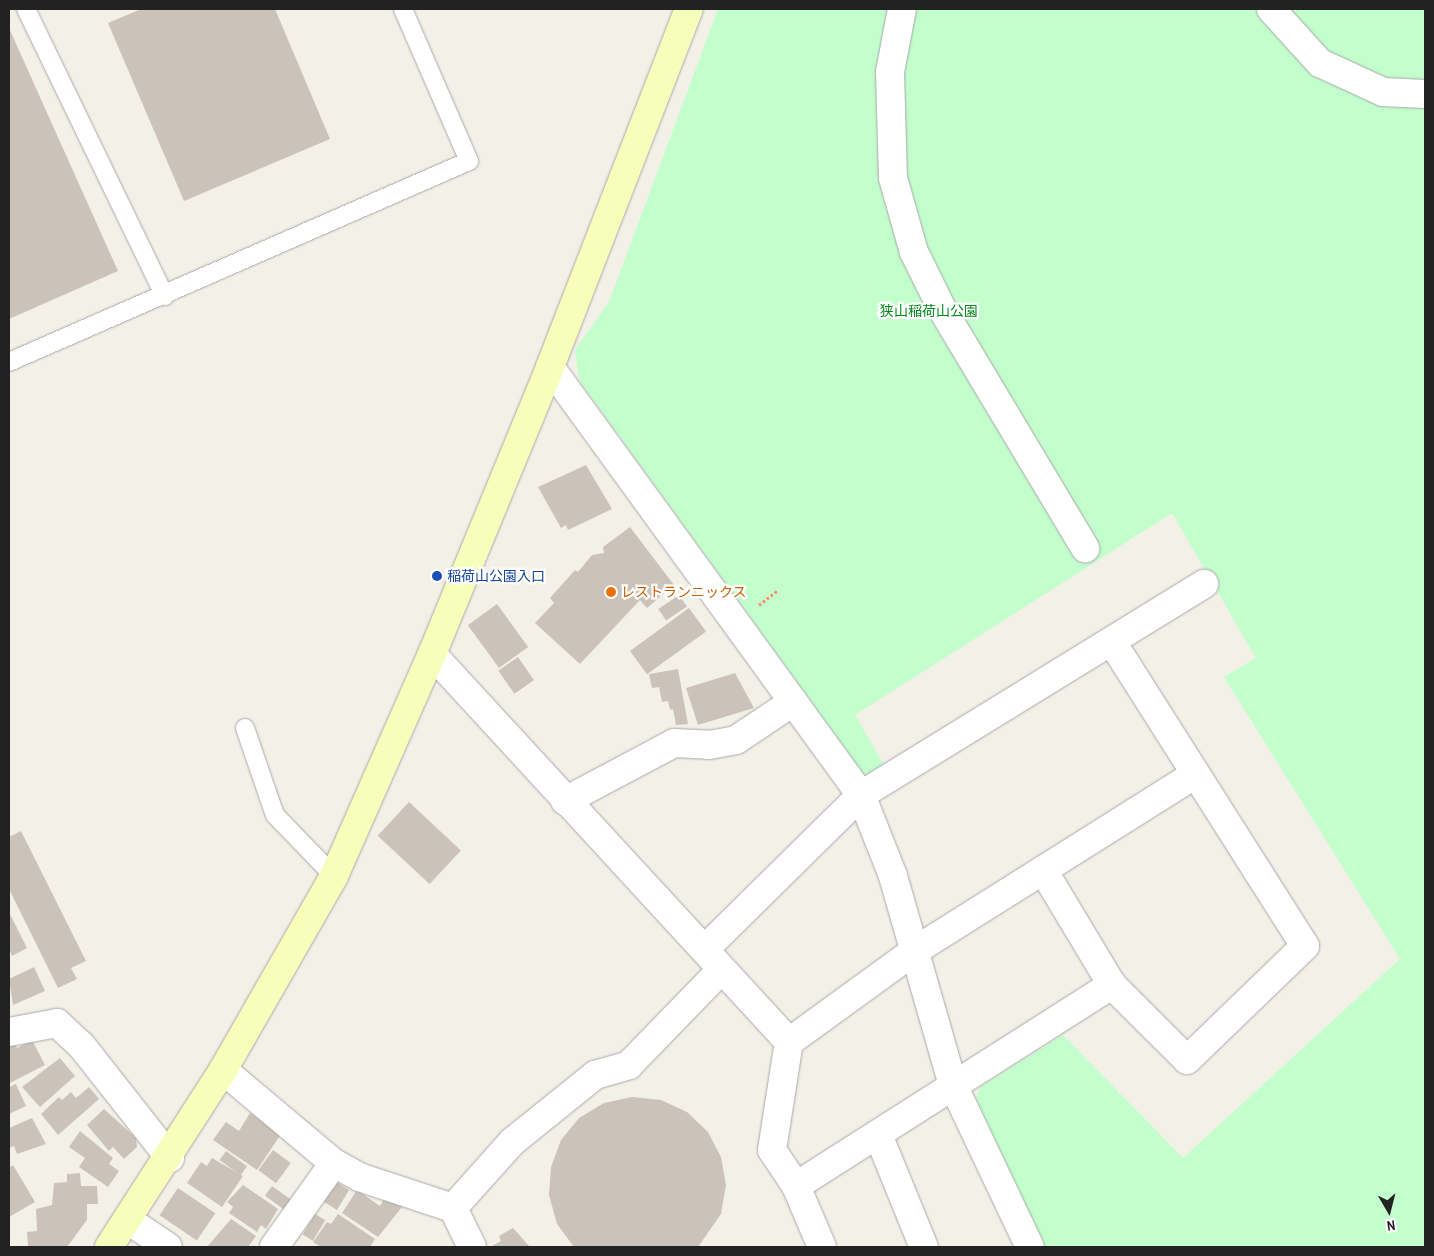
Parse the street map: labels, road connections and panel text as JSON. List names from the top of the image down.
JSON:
{
  "parks": ["狭山稲荷山公園"],
  "places": ["稲荷山公園入口", "レストランニックス"],
  "north": "bottom"
}
